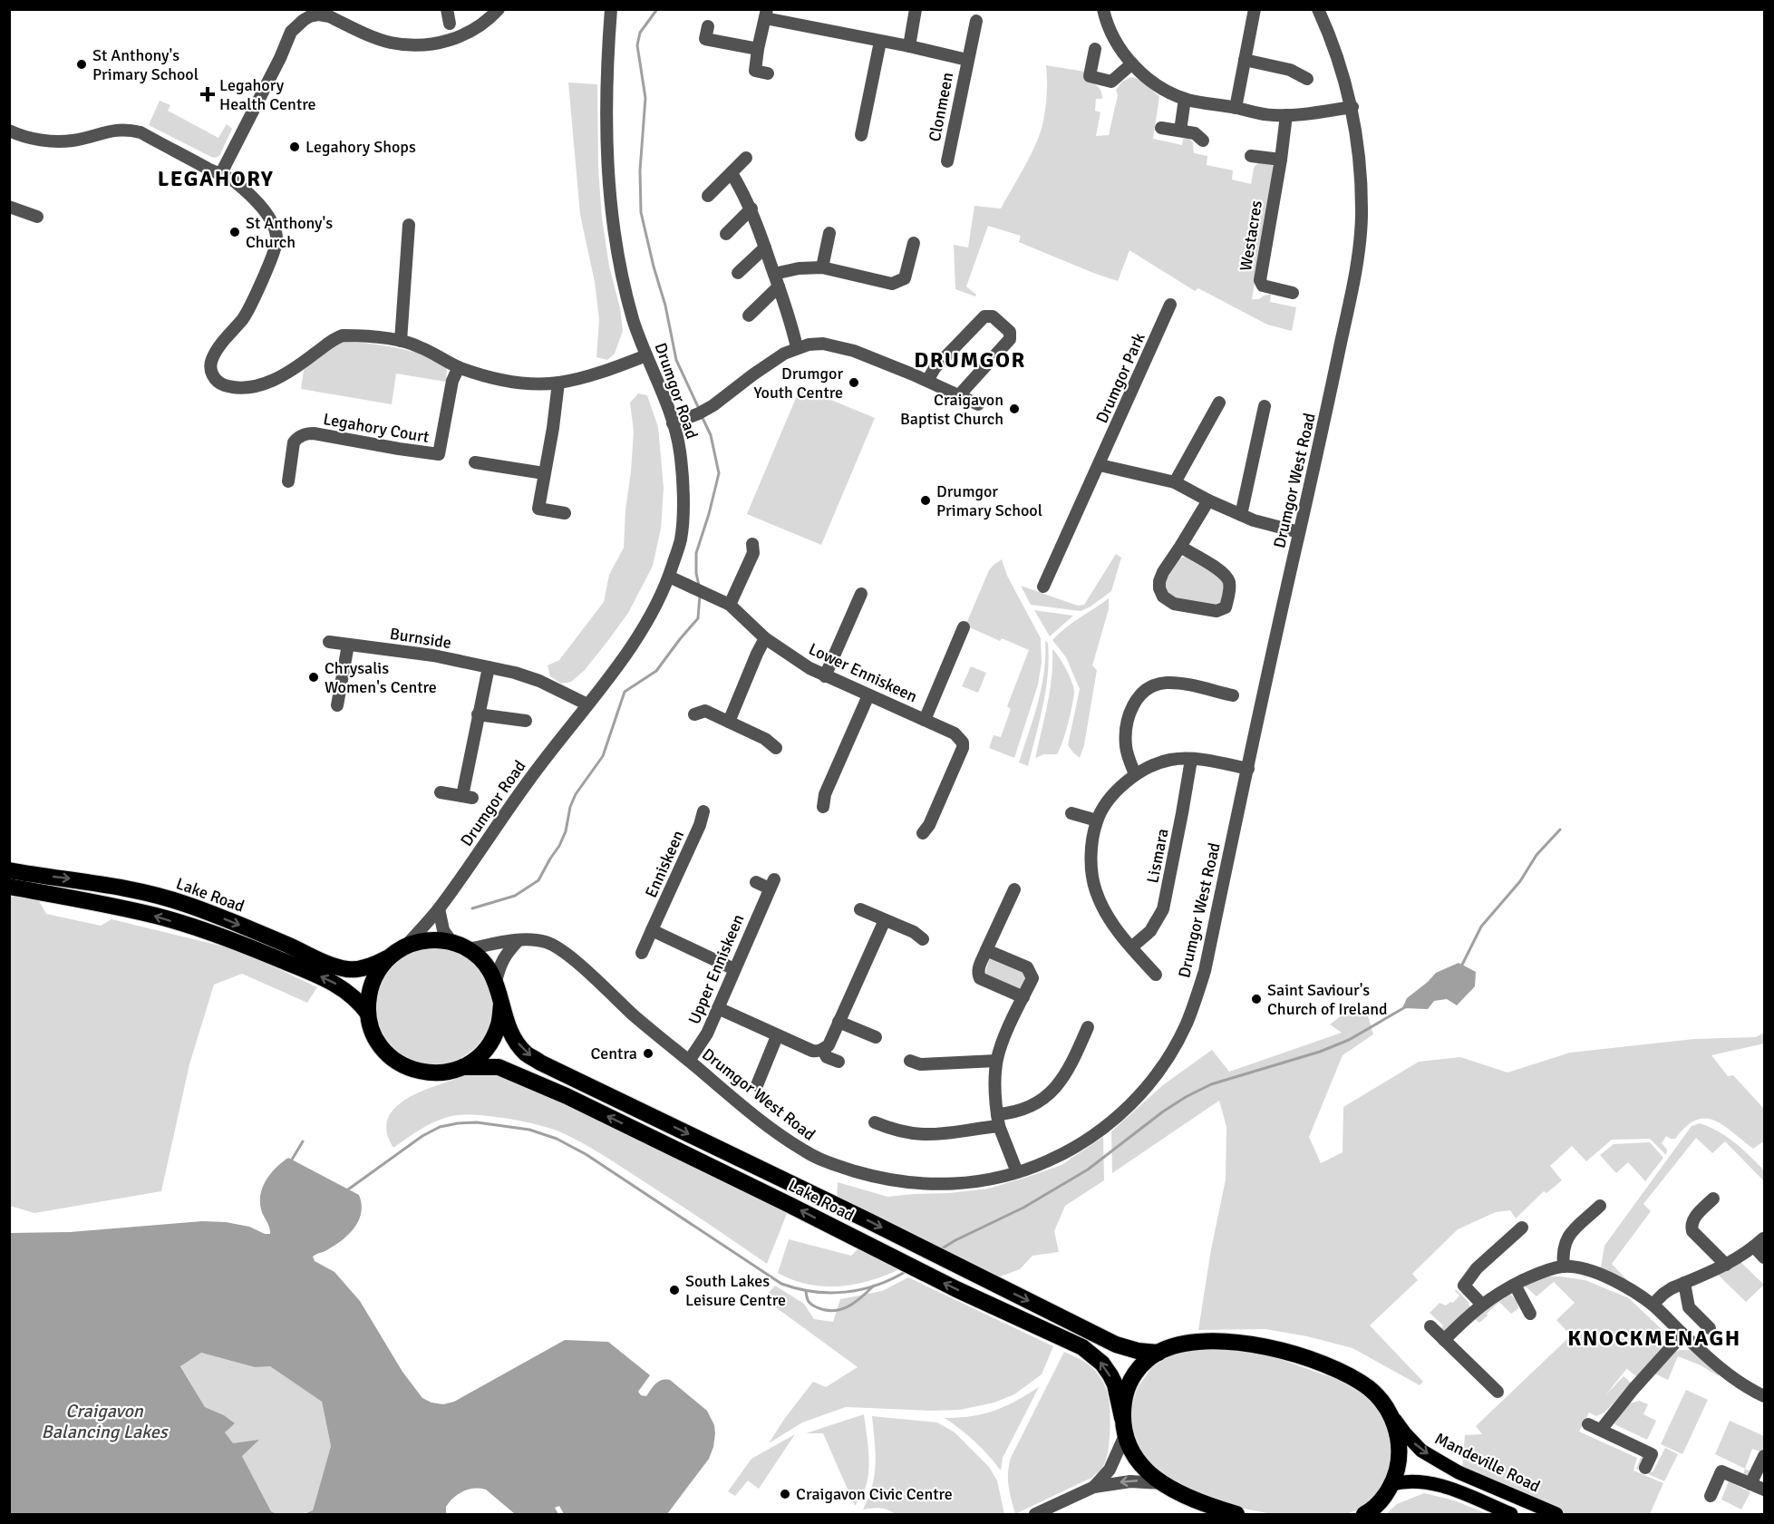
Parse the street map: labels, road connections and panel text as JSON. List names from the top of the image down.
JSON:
{
  "streets": {
    "highway": ["Lake Road"],
    "main road": ["Mandeville Road"],
    "street": [
      "Clonmeen",
      "Westacres",
      "Drumgor Park",
      "Drumgor Road",
      "Legahory Court",
      "Drumgor West Road",
      "Burnside",
      "Lower Enniskeen",
      "Lismara",
      "Enniskeen",
      "Upper Enniskeen"
    ]
  },
  "crossings": [
    ["Drumgor Road", "Drumgor West Road"],
    ["Drumgor Road", "Burnside"],
    ["Drumgor Road", "Lower Enniskeen"],
    ["Drumgor Road", "Lake Road"],
    ["Drumgor West Road", "Lake Road"],
    ["Drumgor West Road", "Upper Enniskeen"]
  ],
  "districts": ["LEGAHORY", "DRUMGOR", "KNOCKMENAGH"],
  "water": ["Craigavon Balancing Lakes"],
  "places": {
    "other": [
      "St Anthony's Primary School",
      "Legahory Shops",
      "St Anthony's Church",
      "Drumgor Youth Centre",
      "Craigavon Baptist Church",
      "Drumgor Primary School",
      "Chrysalis Women's Centre",
      "Saint Saviour's Church of Ireland",
      "Centra",
      "South Lakes Leisure Centre",
      "Craigavon Civic Centre"
    ],
    "health": ["Legahory Health Centre"]
  }
}
